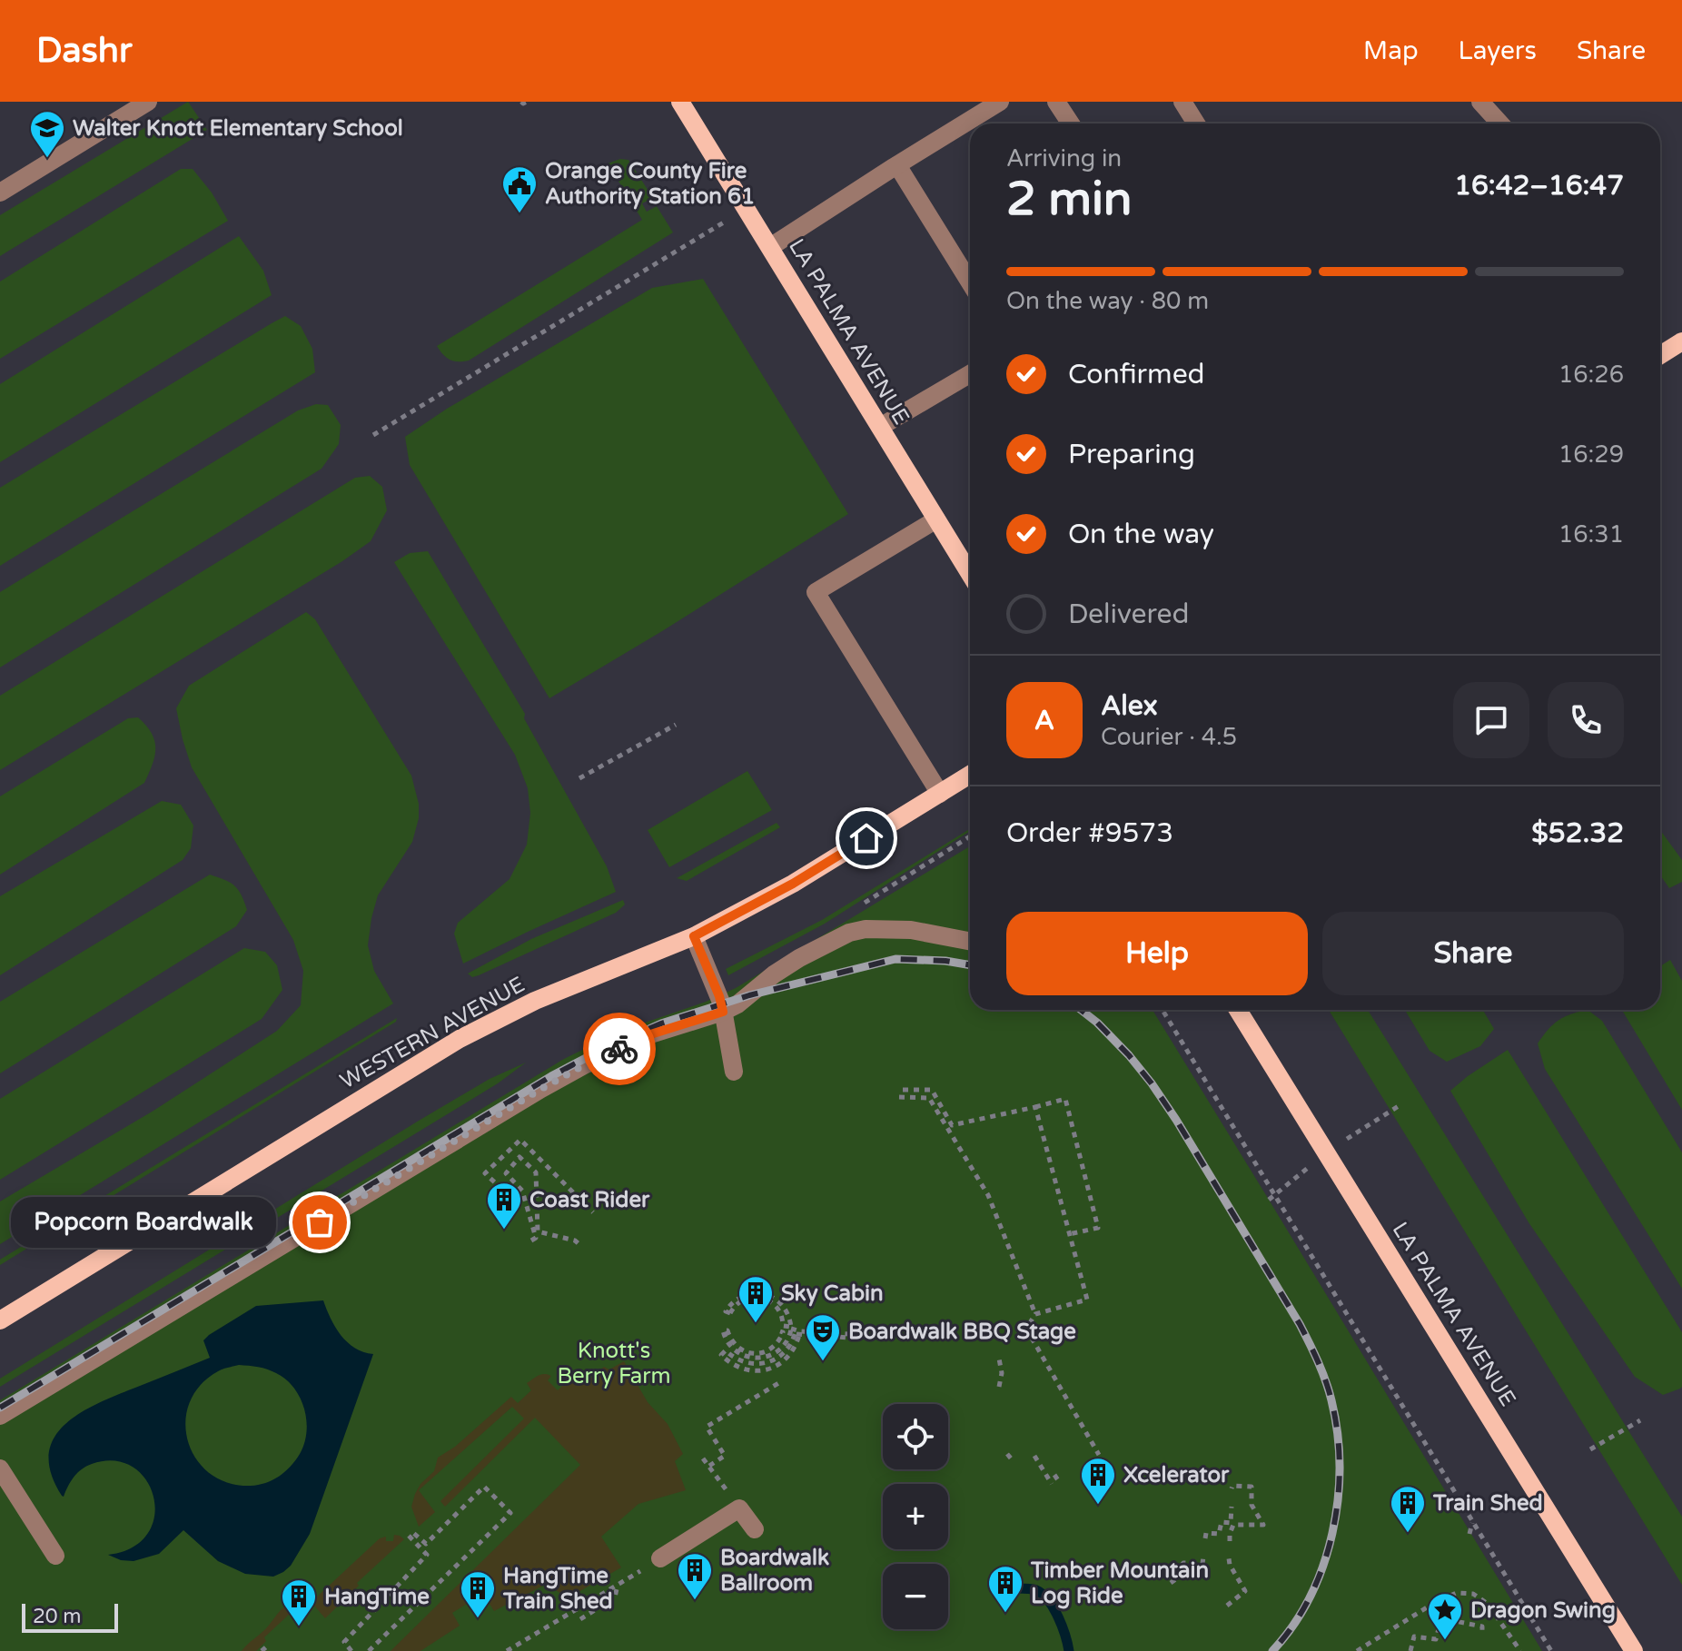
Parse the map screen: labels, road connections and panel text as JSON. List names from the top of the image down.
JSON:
{
  "streets": {
    "main road": ["LA PALMA AVENUE", "WESTERN AVENUE"]
  },
  "parks": ["Knott's Berry Farm"],
  "places": {
    "school or university": ["Walter Knott Elementary School"],
    "public building": ["Orange County Fire Authority Station 61"],
    "other": ["Popcorn Boardwalk"],
    "building": [
      "Coast Rider",
      "Sky Cabin",
      "Xcelerator",
      "Train Shed",
      "Boardwalk Ballroom",
      "Timber Mountain Log Ride",
      "HangTime Train Shed",
      "HangTime"
    ],
    "theatre": ["Boardwalk BBQ Stage"],
    "place": ["Dragon Swing"]
  },
  "scale_bar": "20 m",
  "page": {
    "header": "Dashr",
    "nav": ["Map", "Layers", "Share"],
    "heading": ["2 min", "Arriving in", "16:42–16:47"],
    "panel": [
      "Alex",
      "Courier · 4.5",
      "Order #9573",
      "$52.32"
    ],
    "bar": "On the way · 80 m",
    "list": [
      ["Confirmed", "16:26"],
      ["Preparing", "16:29"],
      ["On the way", "16:31"],
      "Delivered"
    ],
    "round": "A",
    "buttons": ["Help", "Share"],
    "bubble": "Popcorn Boardwalk",
    "map_buttons": ["+", "−"],
    "scale": "20 m"
  }
}
